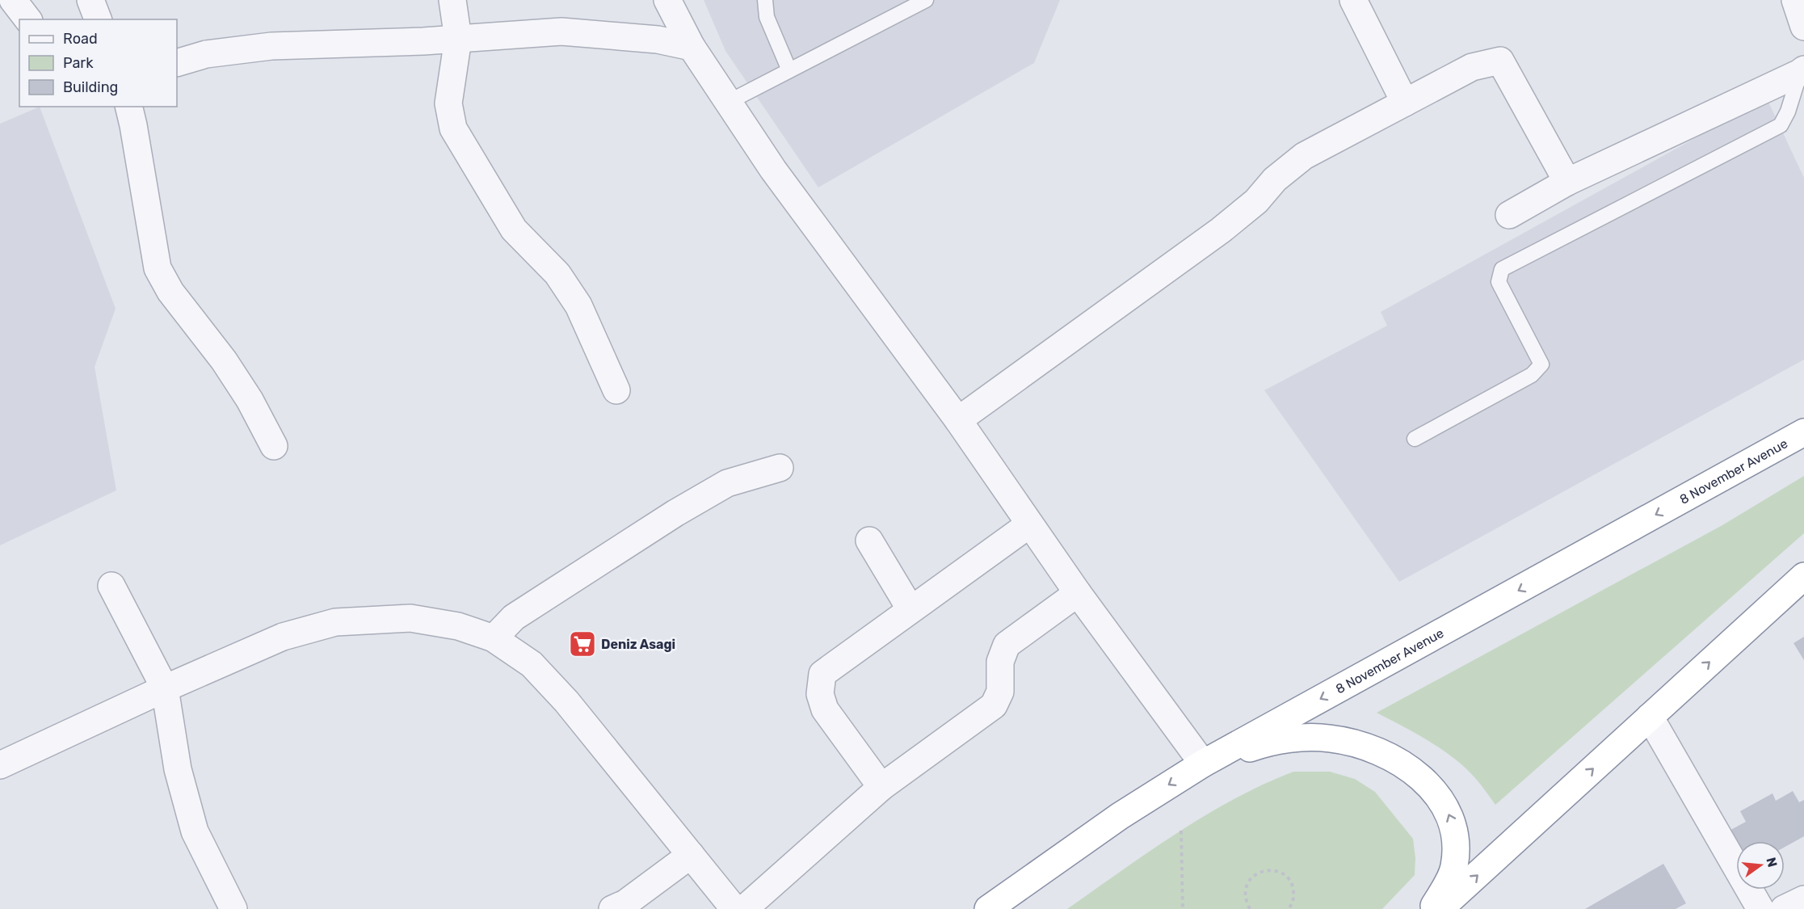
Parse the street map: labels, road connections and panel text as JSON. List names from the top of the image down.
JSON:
{
  "streets": {
    "highway": ["8 November Avenue"]
  },
  "places": {
    "supermarket": ["Deniz Asagi"]
  },
  "legend": ["Road", "Park", "Building"],
  "north": "right"
}
